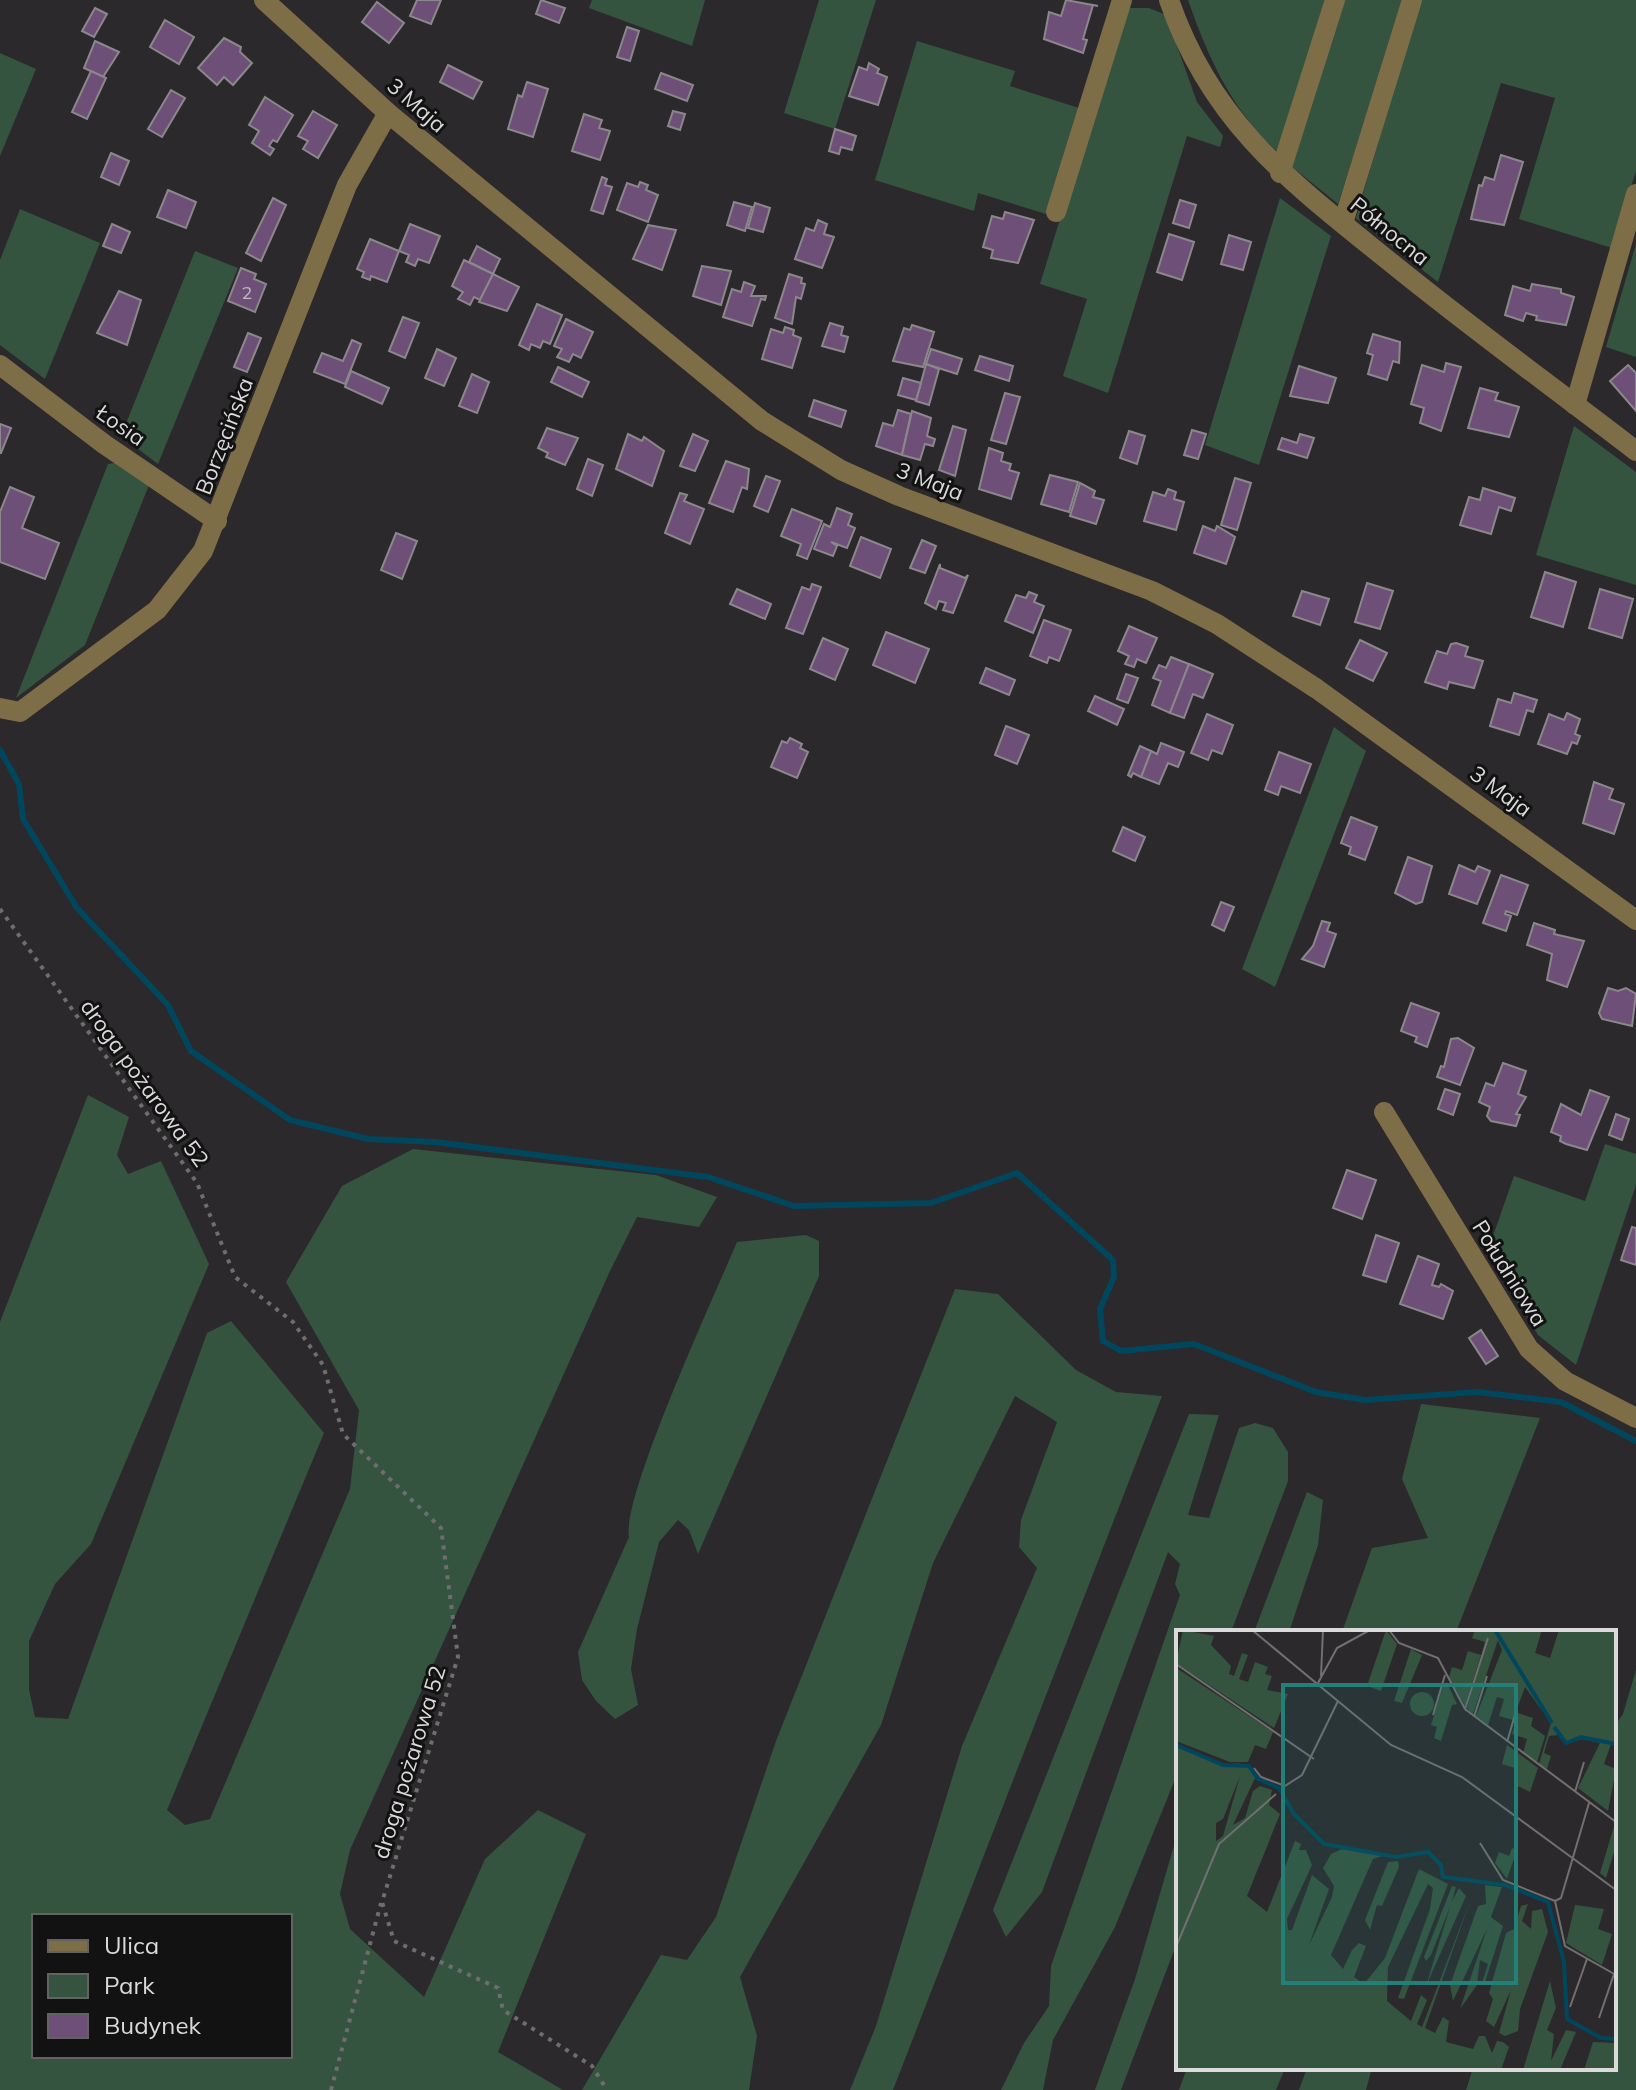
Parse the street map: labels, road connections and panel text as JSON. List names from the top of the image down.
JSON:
{
  "streets": {
    "street": [
      "3 Maja",
      "Północna",
      "Łosia",
      "Borzęcińska",
      "Południowa"
    ],
    "path": ["droga pożarowa 52"]
  },
  "crossings": [
    ["3 Maja", "Borzęcińska"],
    ["Łosia", "Borzęcińska"]
  ],
  "house_numbers": ["2"],
  "legend": ["Ulica", "Park", "Budynek"]
}
